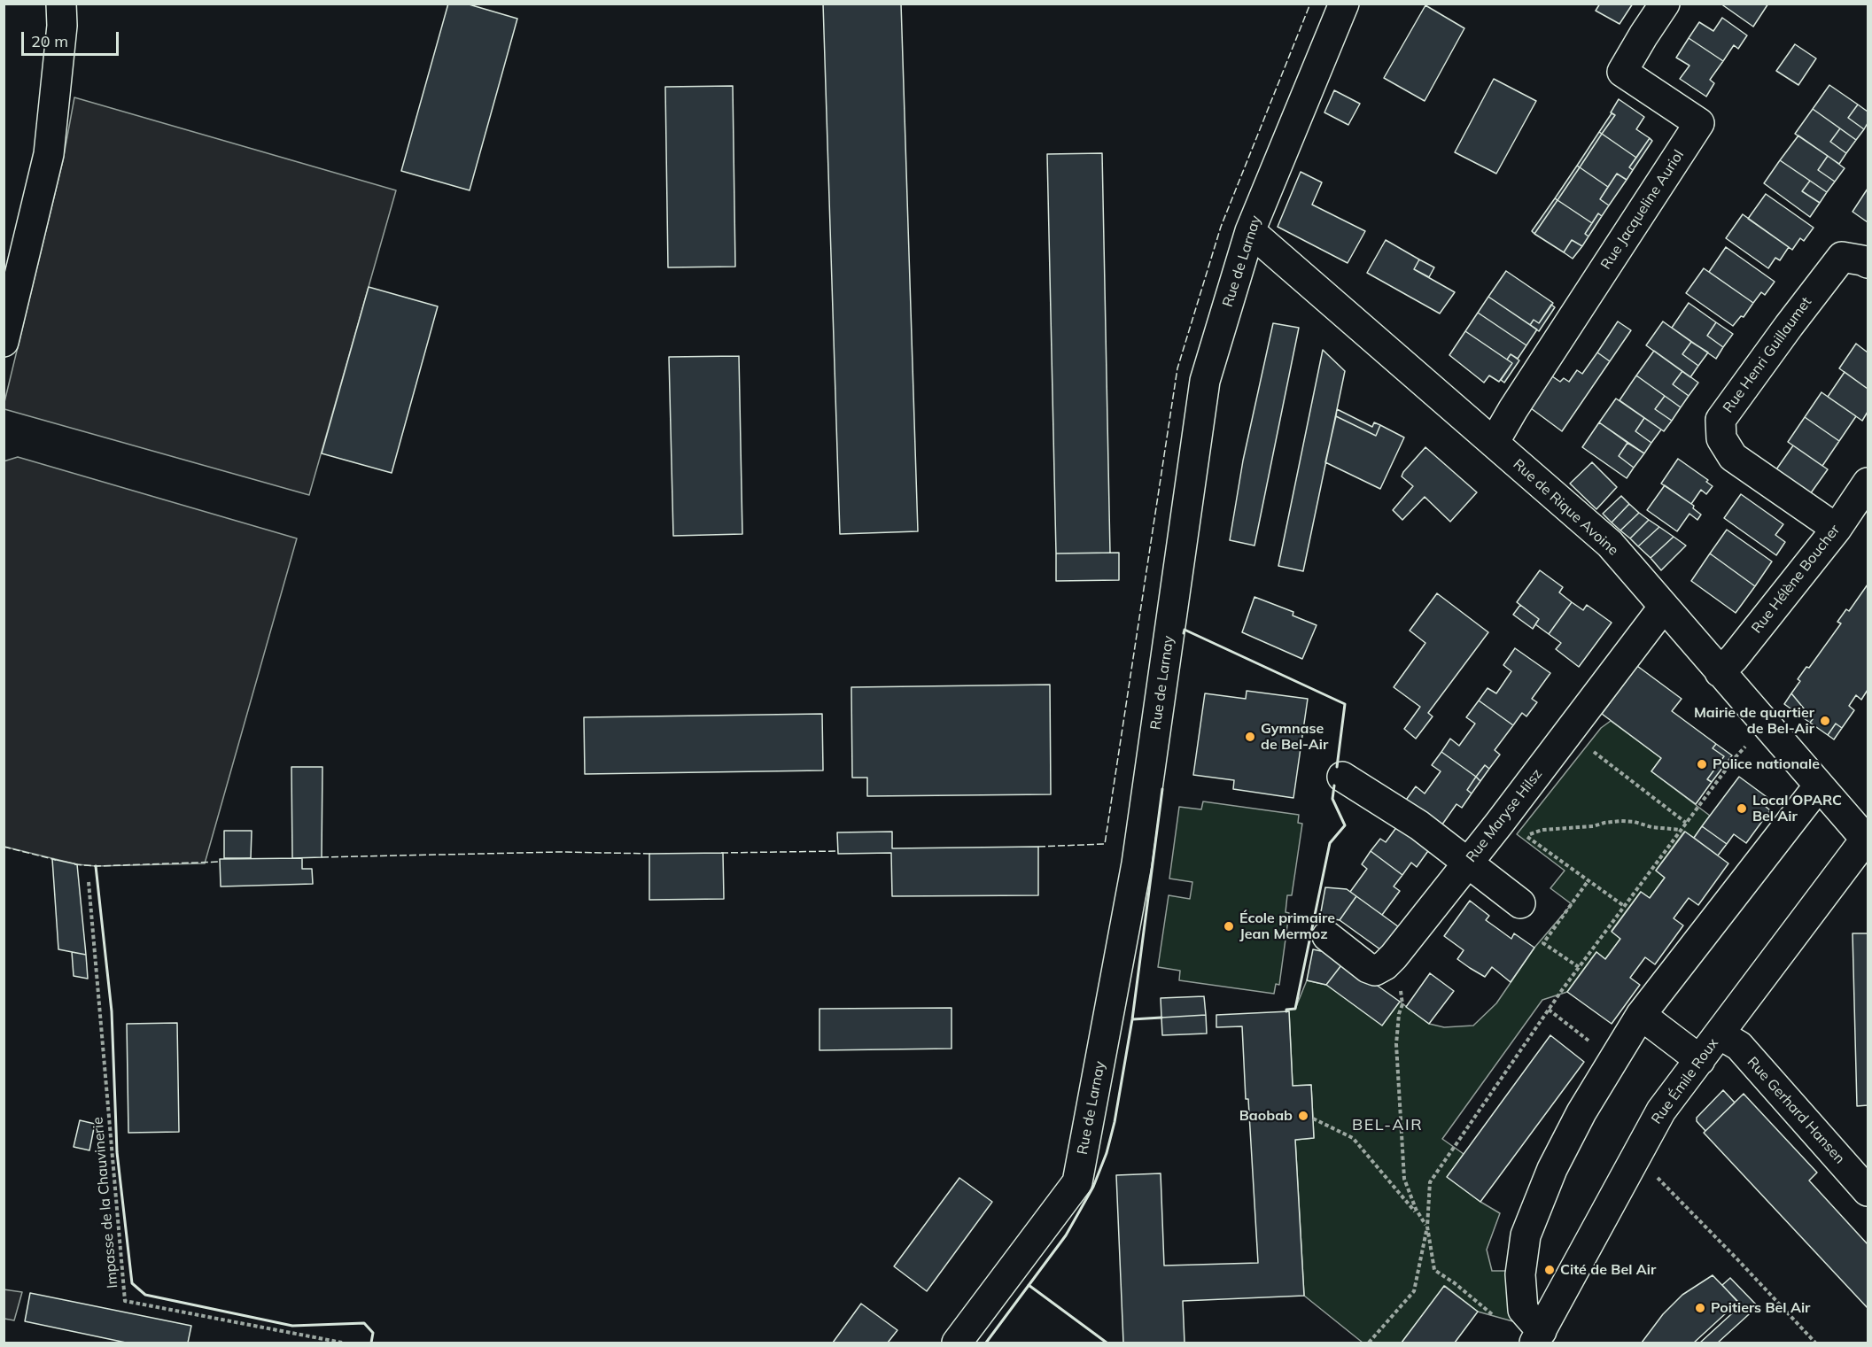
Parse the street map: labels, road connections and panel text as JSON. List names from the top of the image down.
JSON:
{
  "streets": {
    "street": [
      "Rue Jacqueline Auriol",
      "Rue de Larnay",
      "Rue Henri Guillaumet",
      "Rue de Rique Avoine",
      "Rue Hélène Boucher",
      "Rue Maryse Hilsz",
      "Rue Émile Roux",
      "Rue Gerhard Hansen"
    ],
    "path": ["Impasse de la Chauvinerie"]
  },
  "crossings": [
    ["Rue Jacqueline Auriol", "Rue de Rique Avoine"],
    ["Rue de Larnay", "Rue de Rique Avoine"],
    ["Rue Henri Guillaumet", "Rue Hélène Boucher"],
    ["Rue de Rique Avoine", "Rue Hélène Boucher"],
    ["Rue de Rique Avoine", "Rue Maryse Hilsz"],
    ["Rue de Rique Avoine", "Rue Émile Roux"],
    ["Rue Émile Roux", "Rue Gerhard Hansen"]
  ],
  "districts": ["BEL-AIR"],
  "places": [
    "Mairie de quartier de Bel-Air",
    "Gymnase de Bel-Air",
    "Police nationale",
    "Local OPARC Bel Air",
    "École primaire Jean Mermoz",
    "Baobab",
    "Cité de Bel Air",
    "Poitiers Bel Air"
  ],
  "scale_bar": "20 m"
}
